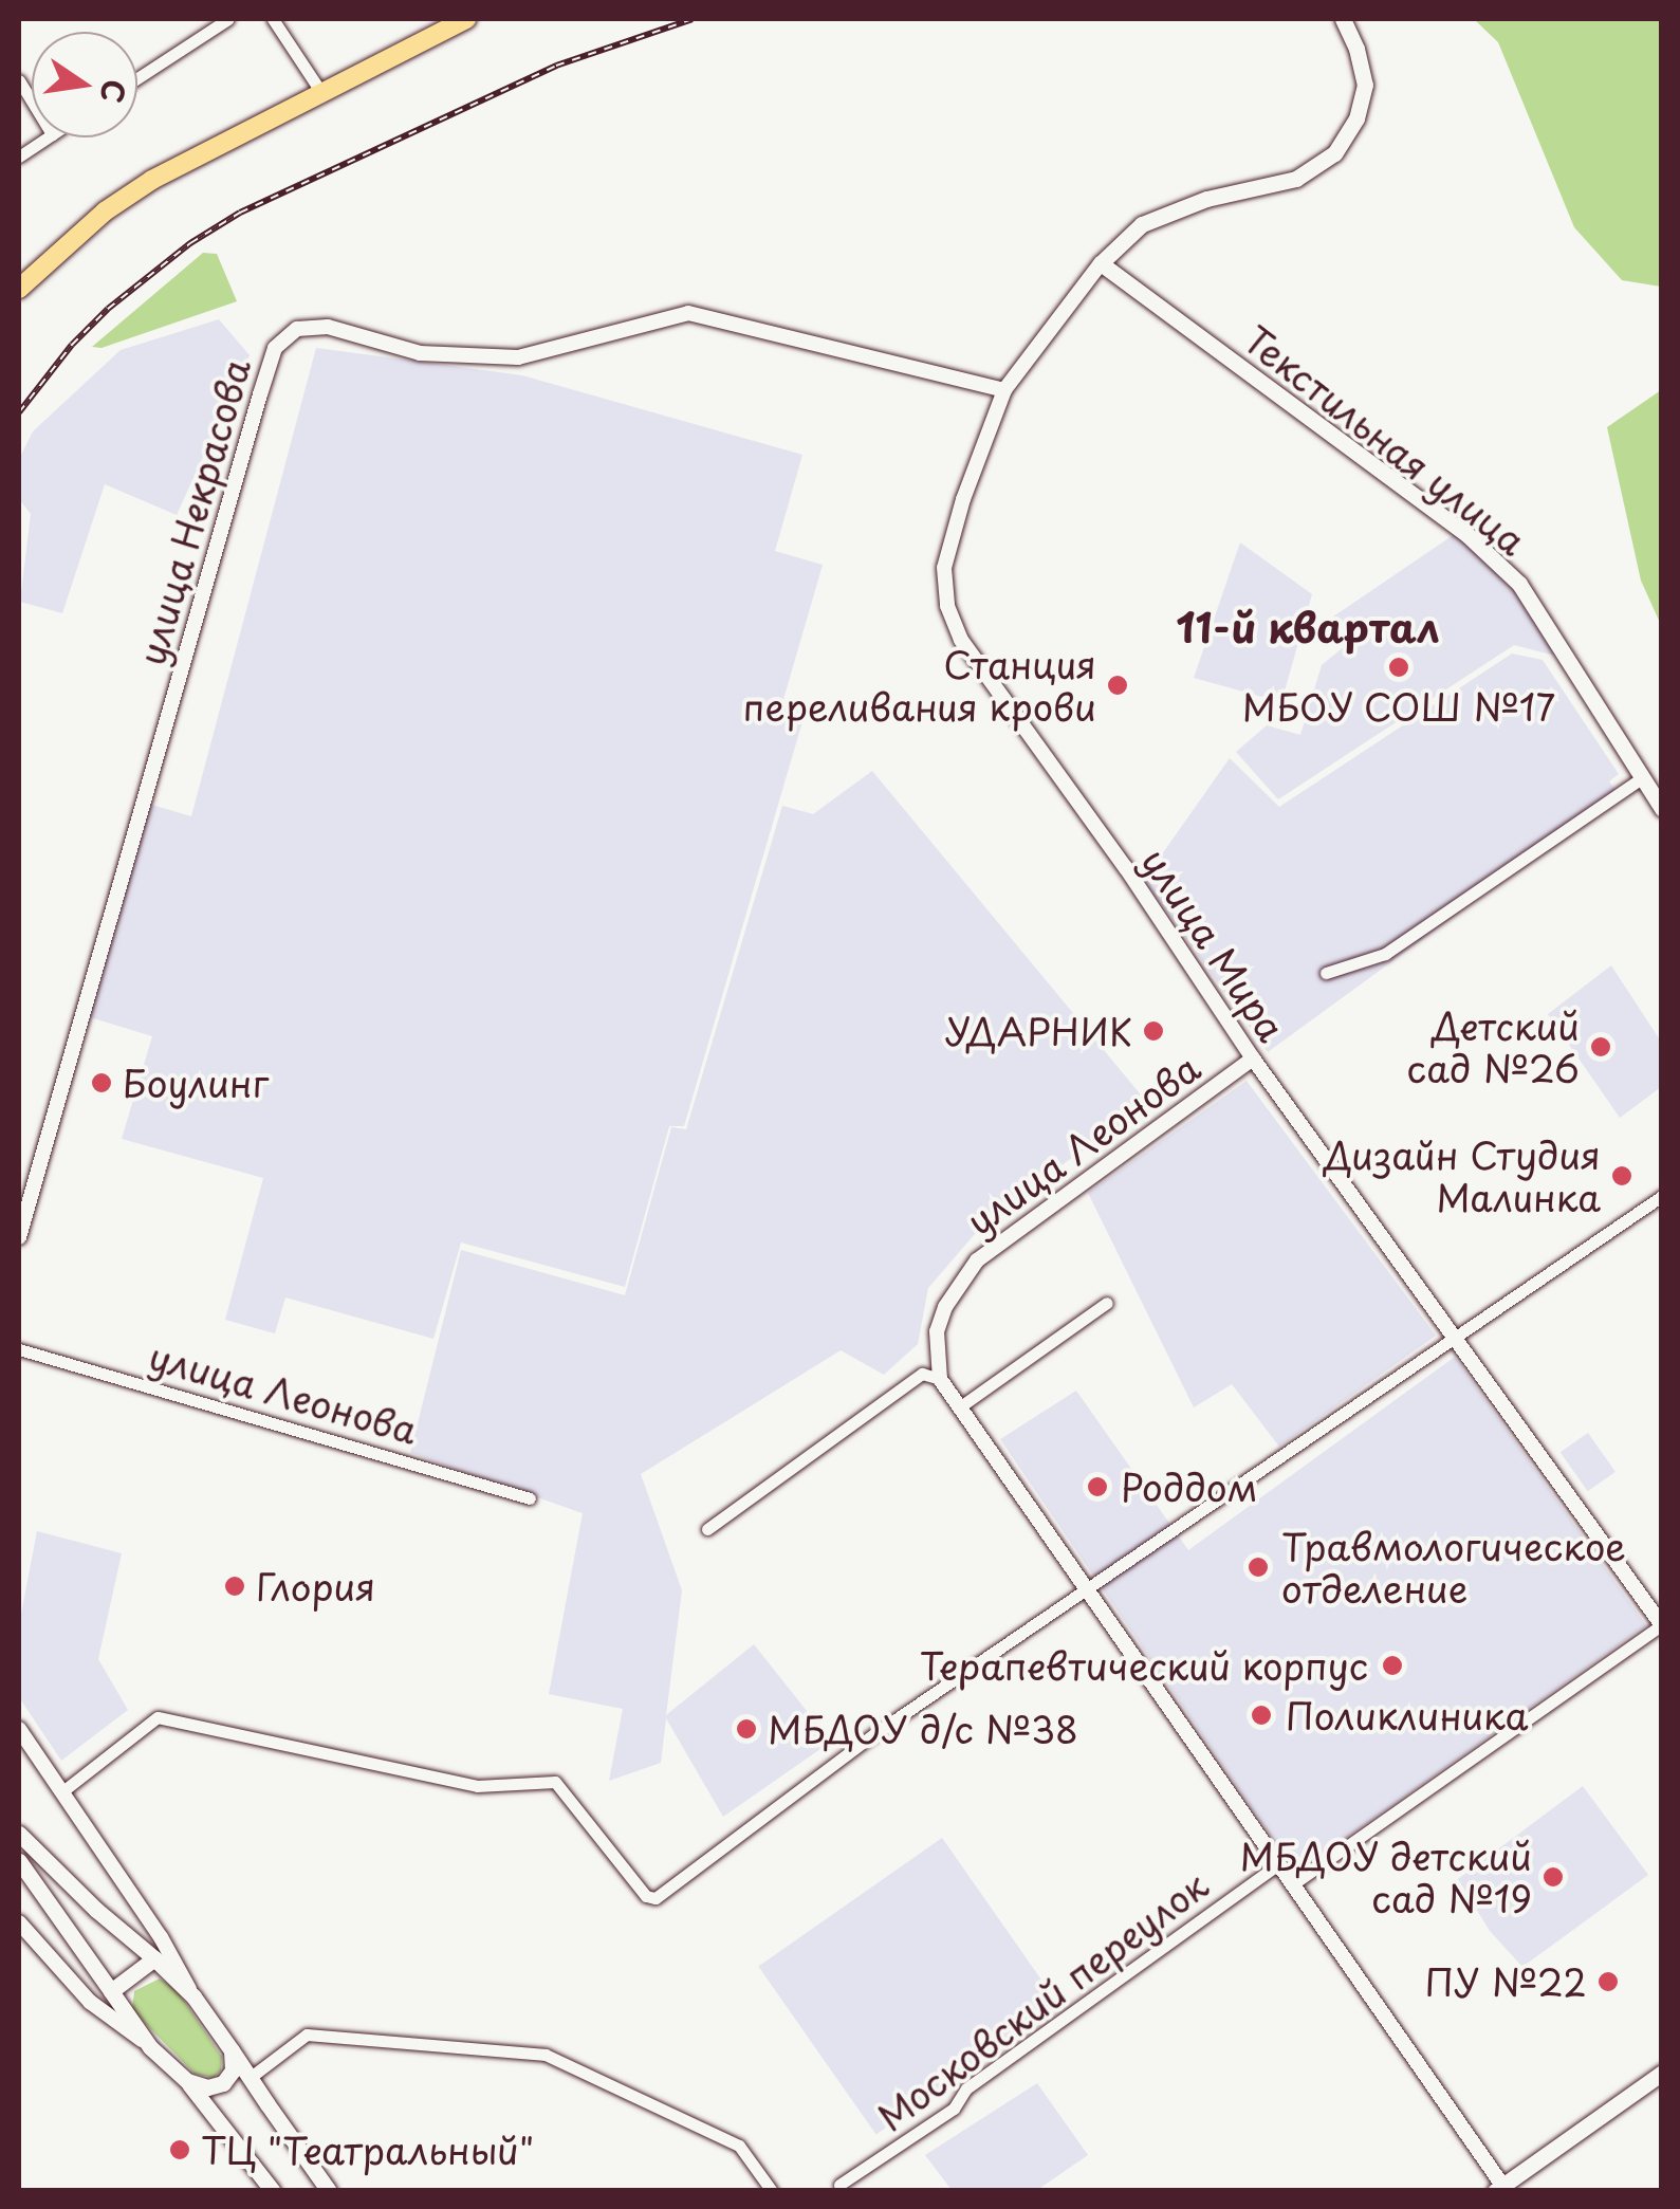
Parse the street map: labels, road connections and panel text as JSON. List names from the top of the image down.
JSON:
{
  "streets": {
    "main road": ["Текстильная улица"],
    "street": [
      "улица Некрасова",
      "улица Мира",
      "улица Леонова",
      "Московский переулок"
    ]
  },
  "crossings": [
    ["Текстильная улица", "улица Мира"],
    ["улица Некрасова", "улица Мира"],
    ["улица Мира", "улица Леонова"]
  ],
  "districts": ["11-й квартал"],
  "places": [
    "МБОУ СОШ №17",
    "Станция переливания крови",
    "УДАРНИК",
    "Детский сад №26",
    "Боулинг",
    "Дизайн Студия Малинка",
    "Роддом",
    "Травмологическое отделение",
    "Глория",
    "Терапевтический корпус",
    "Поликлиника",
    "МБДОУ д/с №38",
    "МБДОУ детский сад №19",
    "ПУ №22",
    "ТЦ \"Театральный\""
  ],
  "north": "right"
}
